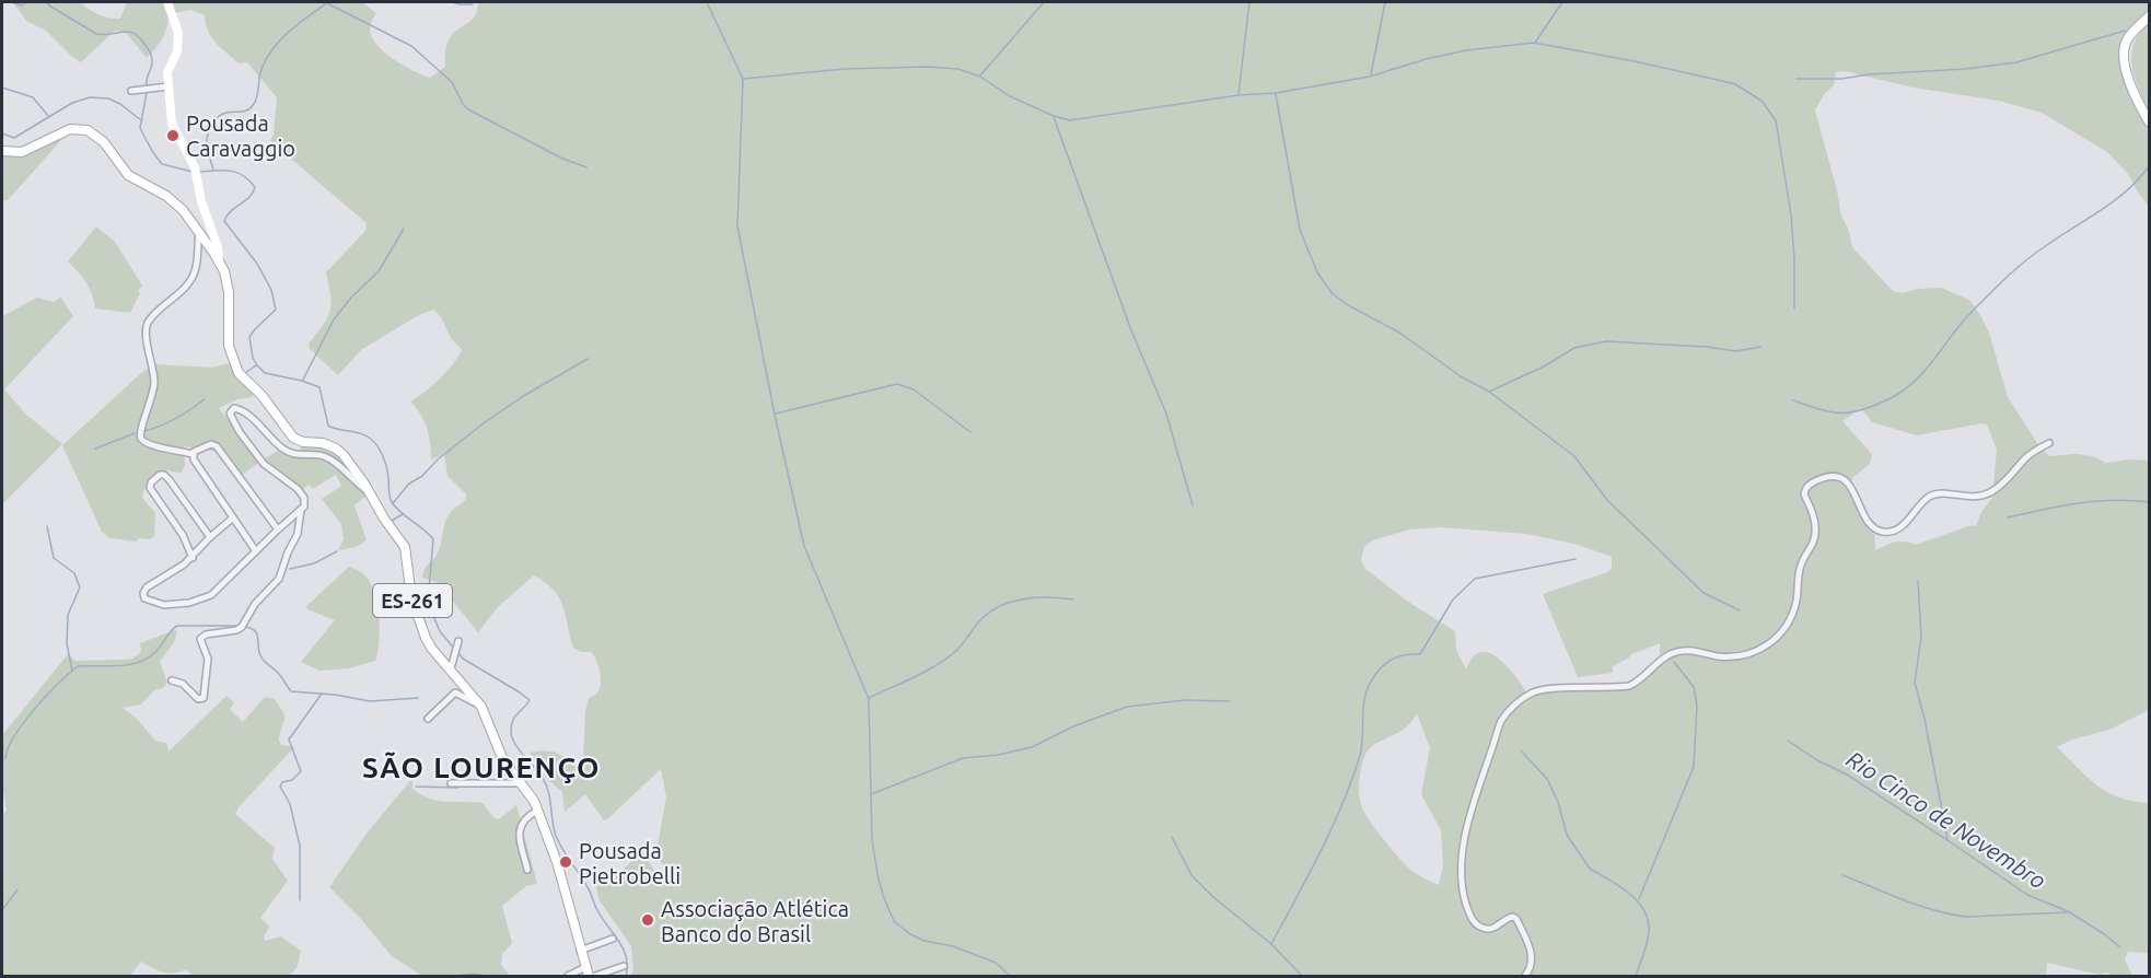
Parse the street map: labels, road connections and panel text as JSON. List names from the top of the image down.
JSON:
{
  "streets": {
    "main road": ["ES-261"]
  },
  "districts": ["SÃO LOURENÇO"],
  "water": ["Rio Cinco de Novembro"],
  "places": ["Pousada Caravaggio", "Pousada Pietrobelli", "Associação Atlética Banco do Brasil"]
}
